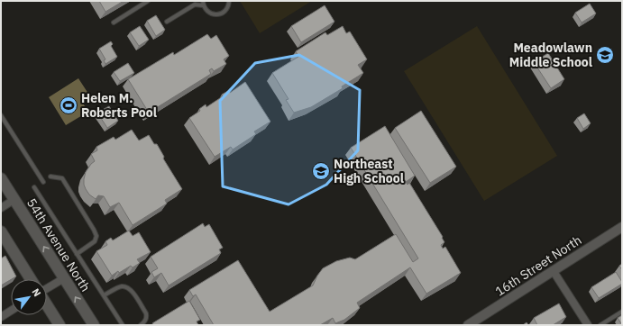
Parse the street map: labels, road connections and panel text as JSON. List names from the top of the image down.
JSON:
{
  "streets": {
    "main road": ["54th Avenue North"],
    "street": ["16th Street North"]
  },
  "places": {
    "school or university": ["Meadowlawn Middle School", "Northeast High School"],
    "sports": ["Helen M. Roberts Pool"]
  },
  "north": "top right"
}
